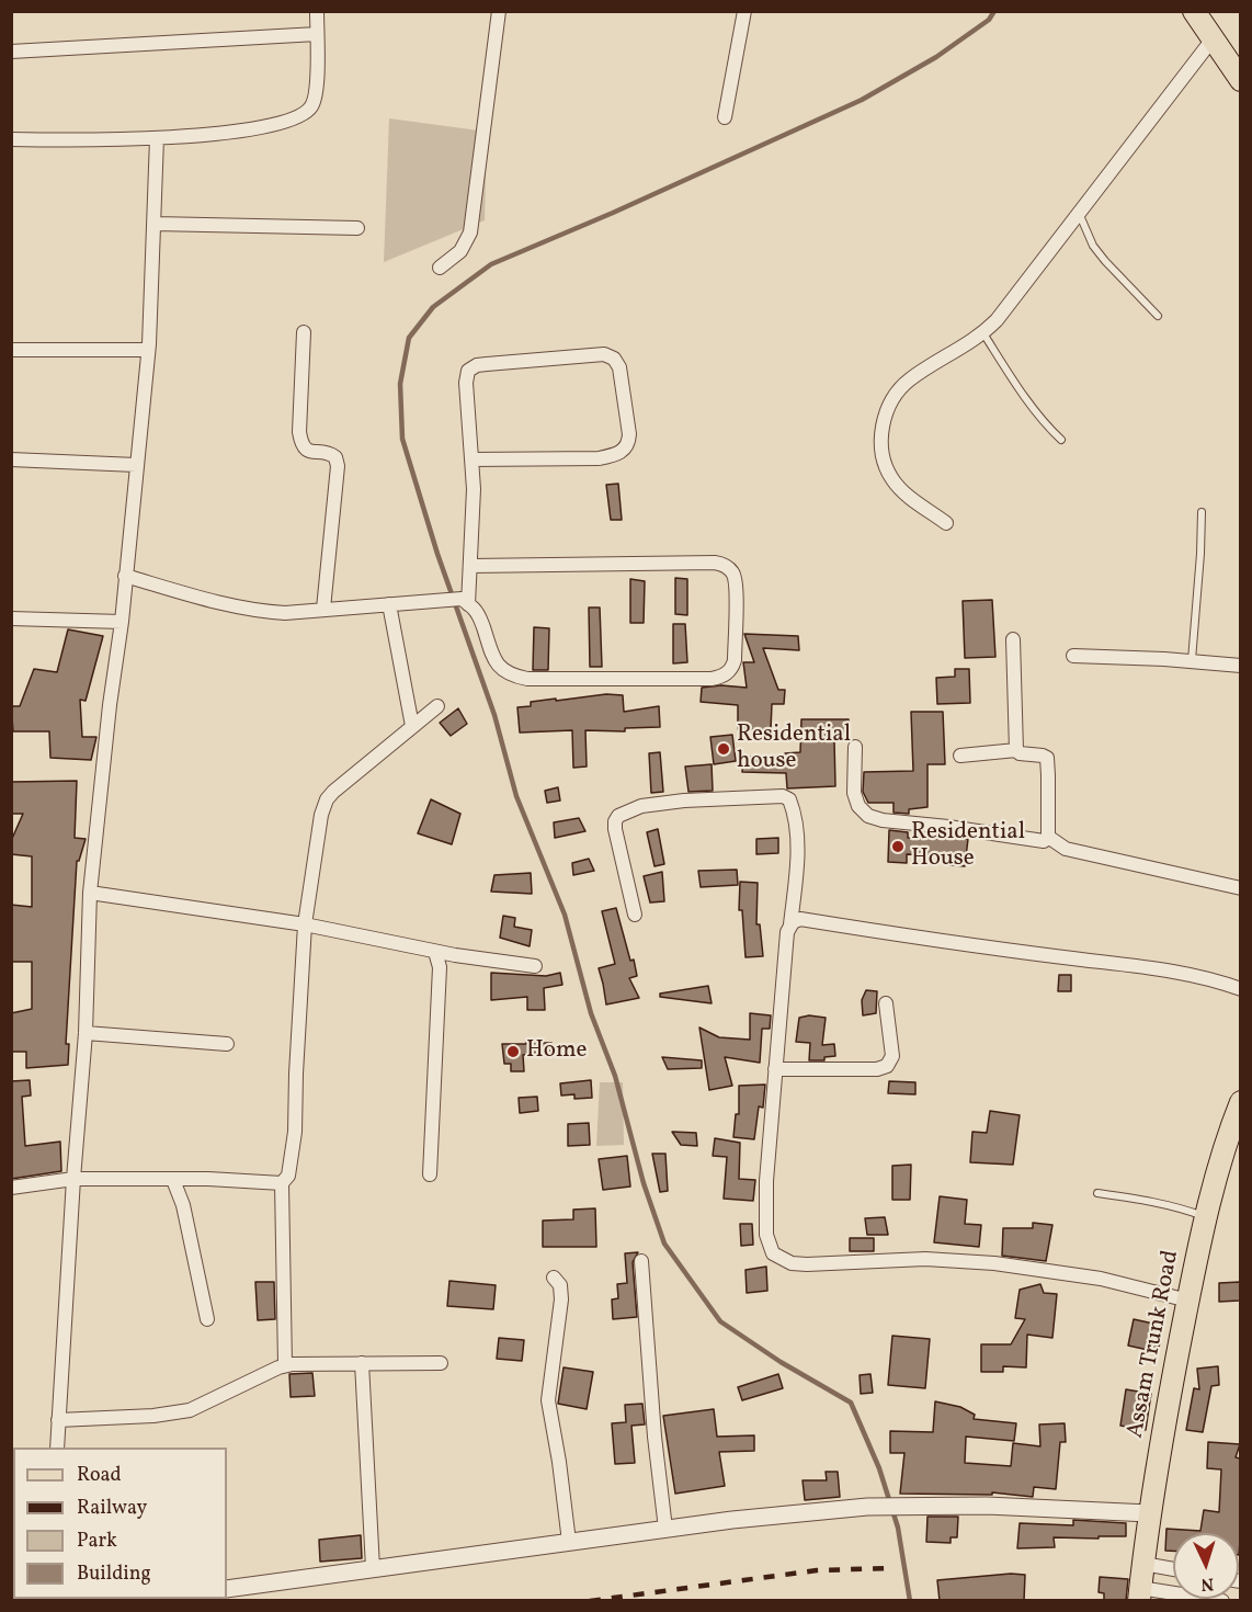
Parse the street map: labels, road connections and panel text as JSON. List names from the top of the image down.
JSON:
{
  "streets": {
    "main road": ["Assam Trunk Road"]
  },
  "places": ["Residential house", "Residential House", "Home"],
  "legend": [
    "Road",
    "Railway",
    "Park",
    "Building"
  ],
  "north": "bottom"
}
